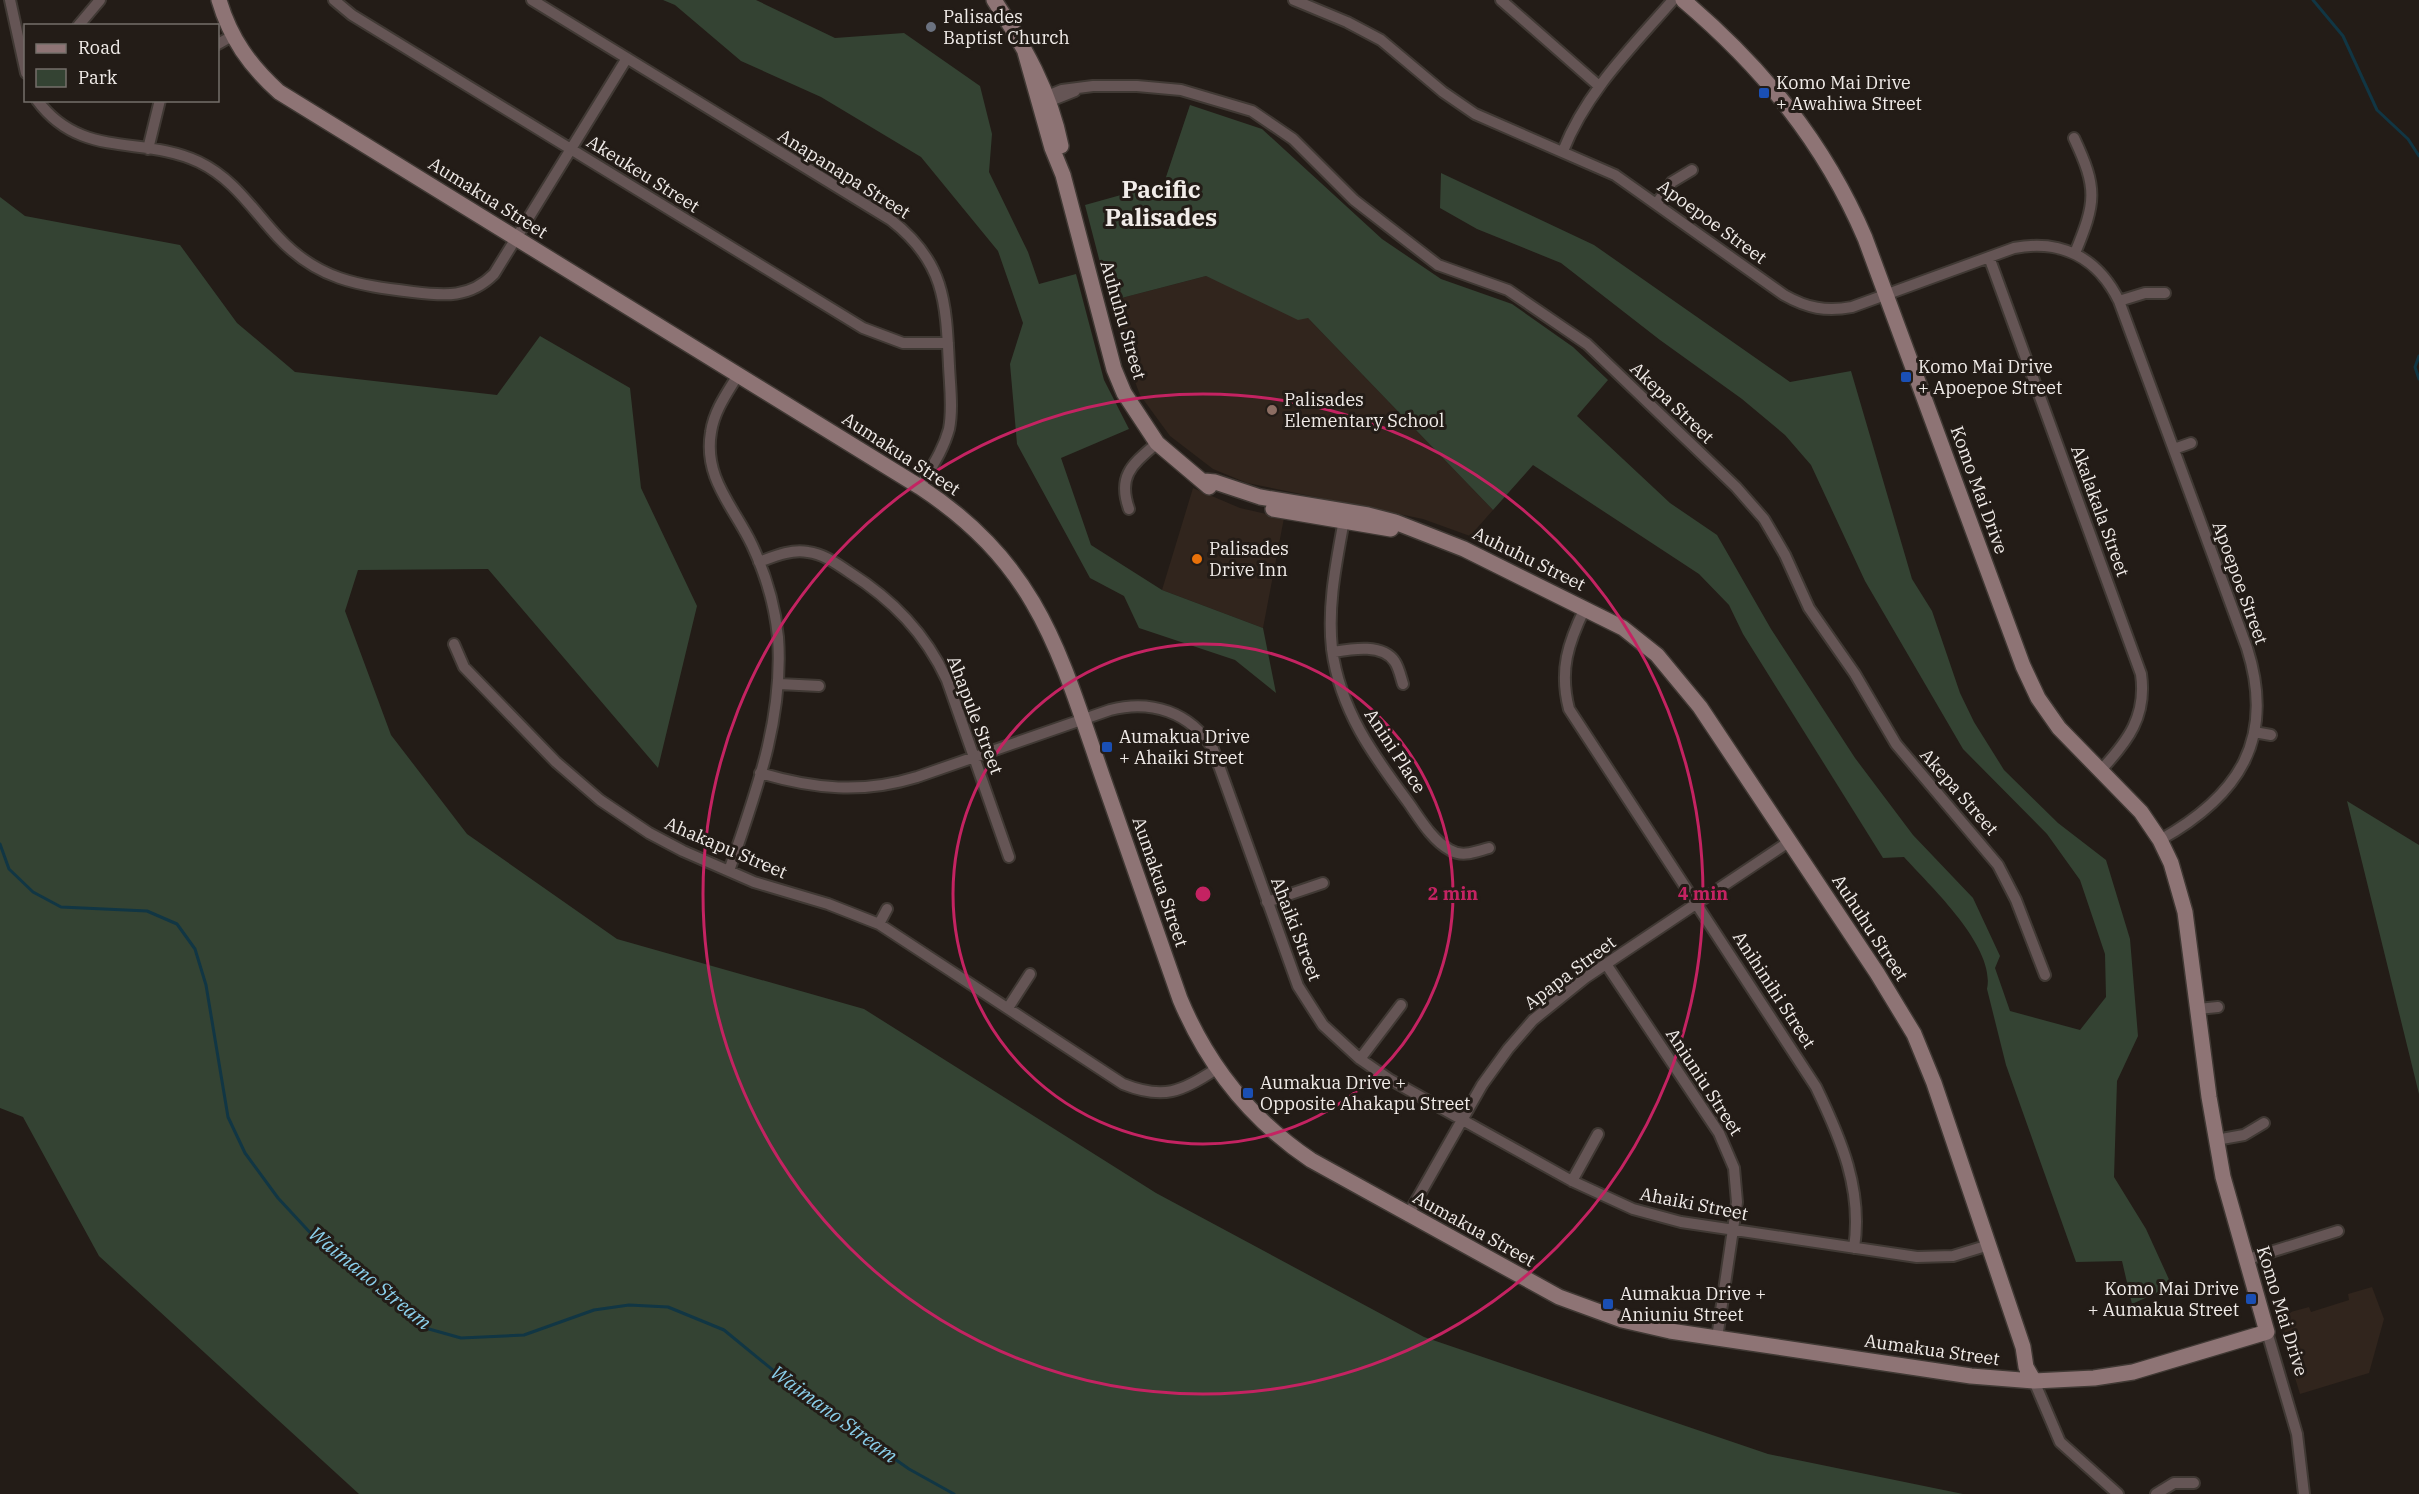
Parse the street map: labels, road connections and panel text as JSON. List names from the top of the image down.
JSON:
{
  "streets": {
    "street": [
      "Akeukeu Street",
      "Anapanapa Street",
      "Aumakua Street",
      "Apoepoe Street",
      "Auhuhu Street",
      "Akepa Street",
      "Komo Mai Drive",
      "Akalakala Street",
      "Ahapule Street",
      "Anini Place",
      "Ahakapu Street",
      "Ahaiki Street",
      "Apapa Street",
      "Anihinihi Street",
      "Aniuniu Street"
    ]
  },
  "crossings": [
    ["Akeukeu Street", "Anapanapa Street"],
    ["Anapanapa Street", "Aumakua Street"],
    ["Aumakua Street", "Auhuhu Street"],
    ["Aumakua Street", "Komo Mai Drive"],
    ["Aumakua Street", "Ahakapu Street"],
    ["Aumakua Street", "Ahaiki Street"],
    ["Aumakua Street", "Apapa Street"],
    ["Aumakua Street", "Aniuniu Street"],
    ["Apoepoe Street", "Komo Mai Drive"],
    ["Apoepoe Street", "Akalakala Street"],
    ["Auhuhu Street", "Akepa Street"],
    ["Auhuhu Street", "Anini Place"],
    ["Auhuhu Street", "Ahaiki Street"],
    ["Auhuhu Street", "Apapa Street"],
    ["Auhuhu Street", "Anihinihi Street"],
    ["Komo Mai Drive", "Akalakala Street"],
    ["Ahapule Street", "Ahaiki Street"],
    ["Ahaiki Street", "Apapa Street"],
    ["Ahaiki Street", "Anihinihi Street"],
    ["Ahaiki Street", "Aniuniu Street"],
    ["Apapa Street", "Anihinihi Street"],
    ["Apapa Street", "Aniuniu Street"]
  ],
  "districts": ["Pacific Palisades"],
  "water": ["Waimano Stream"],
  "places": {
    "other": ["Palisades Baptist Church", "Palisades Elementary School", "Palisades Drive Inn"],
    "transit": [
      "Komo Mai Drive + Awahiwa Street",
      "Komo Mai Drive + Apoepoe Street",
      "Aumakua Drive + Ahaiki Street",
      "Aumakua Drive + Opposite Ahakapu Street",
      "Komo Mai Drive + Aumakua Street",
      "Aumakua Drive + Aniuniu Street"
    ]
  },
  "legend": ["Road", "Park"],
  "rings": ["2 min", "4 min"]
}
